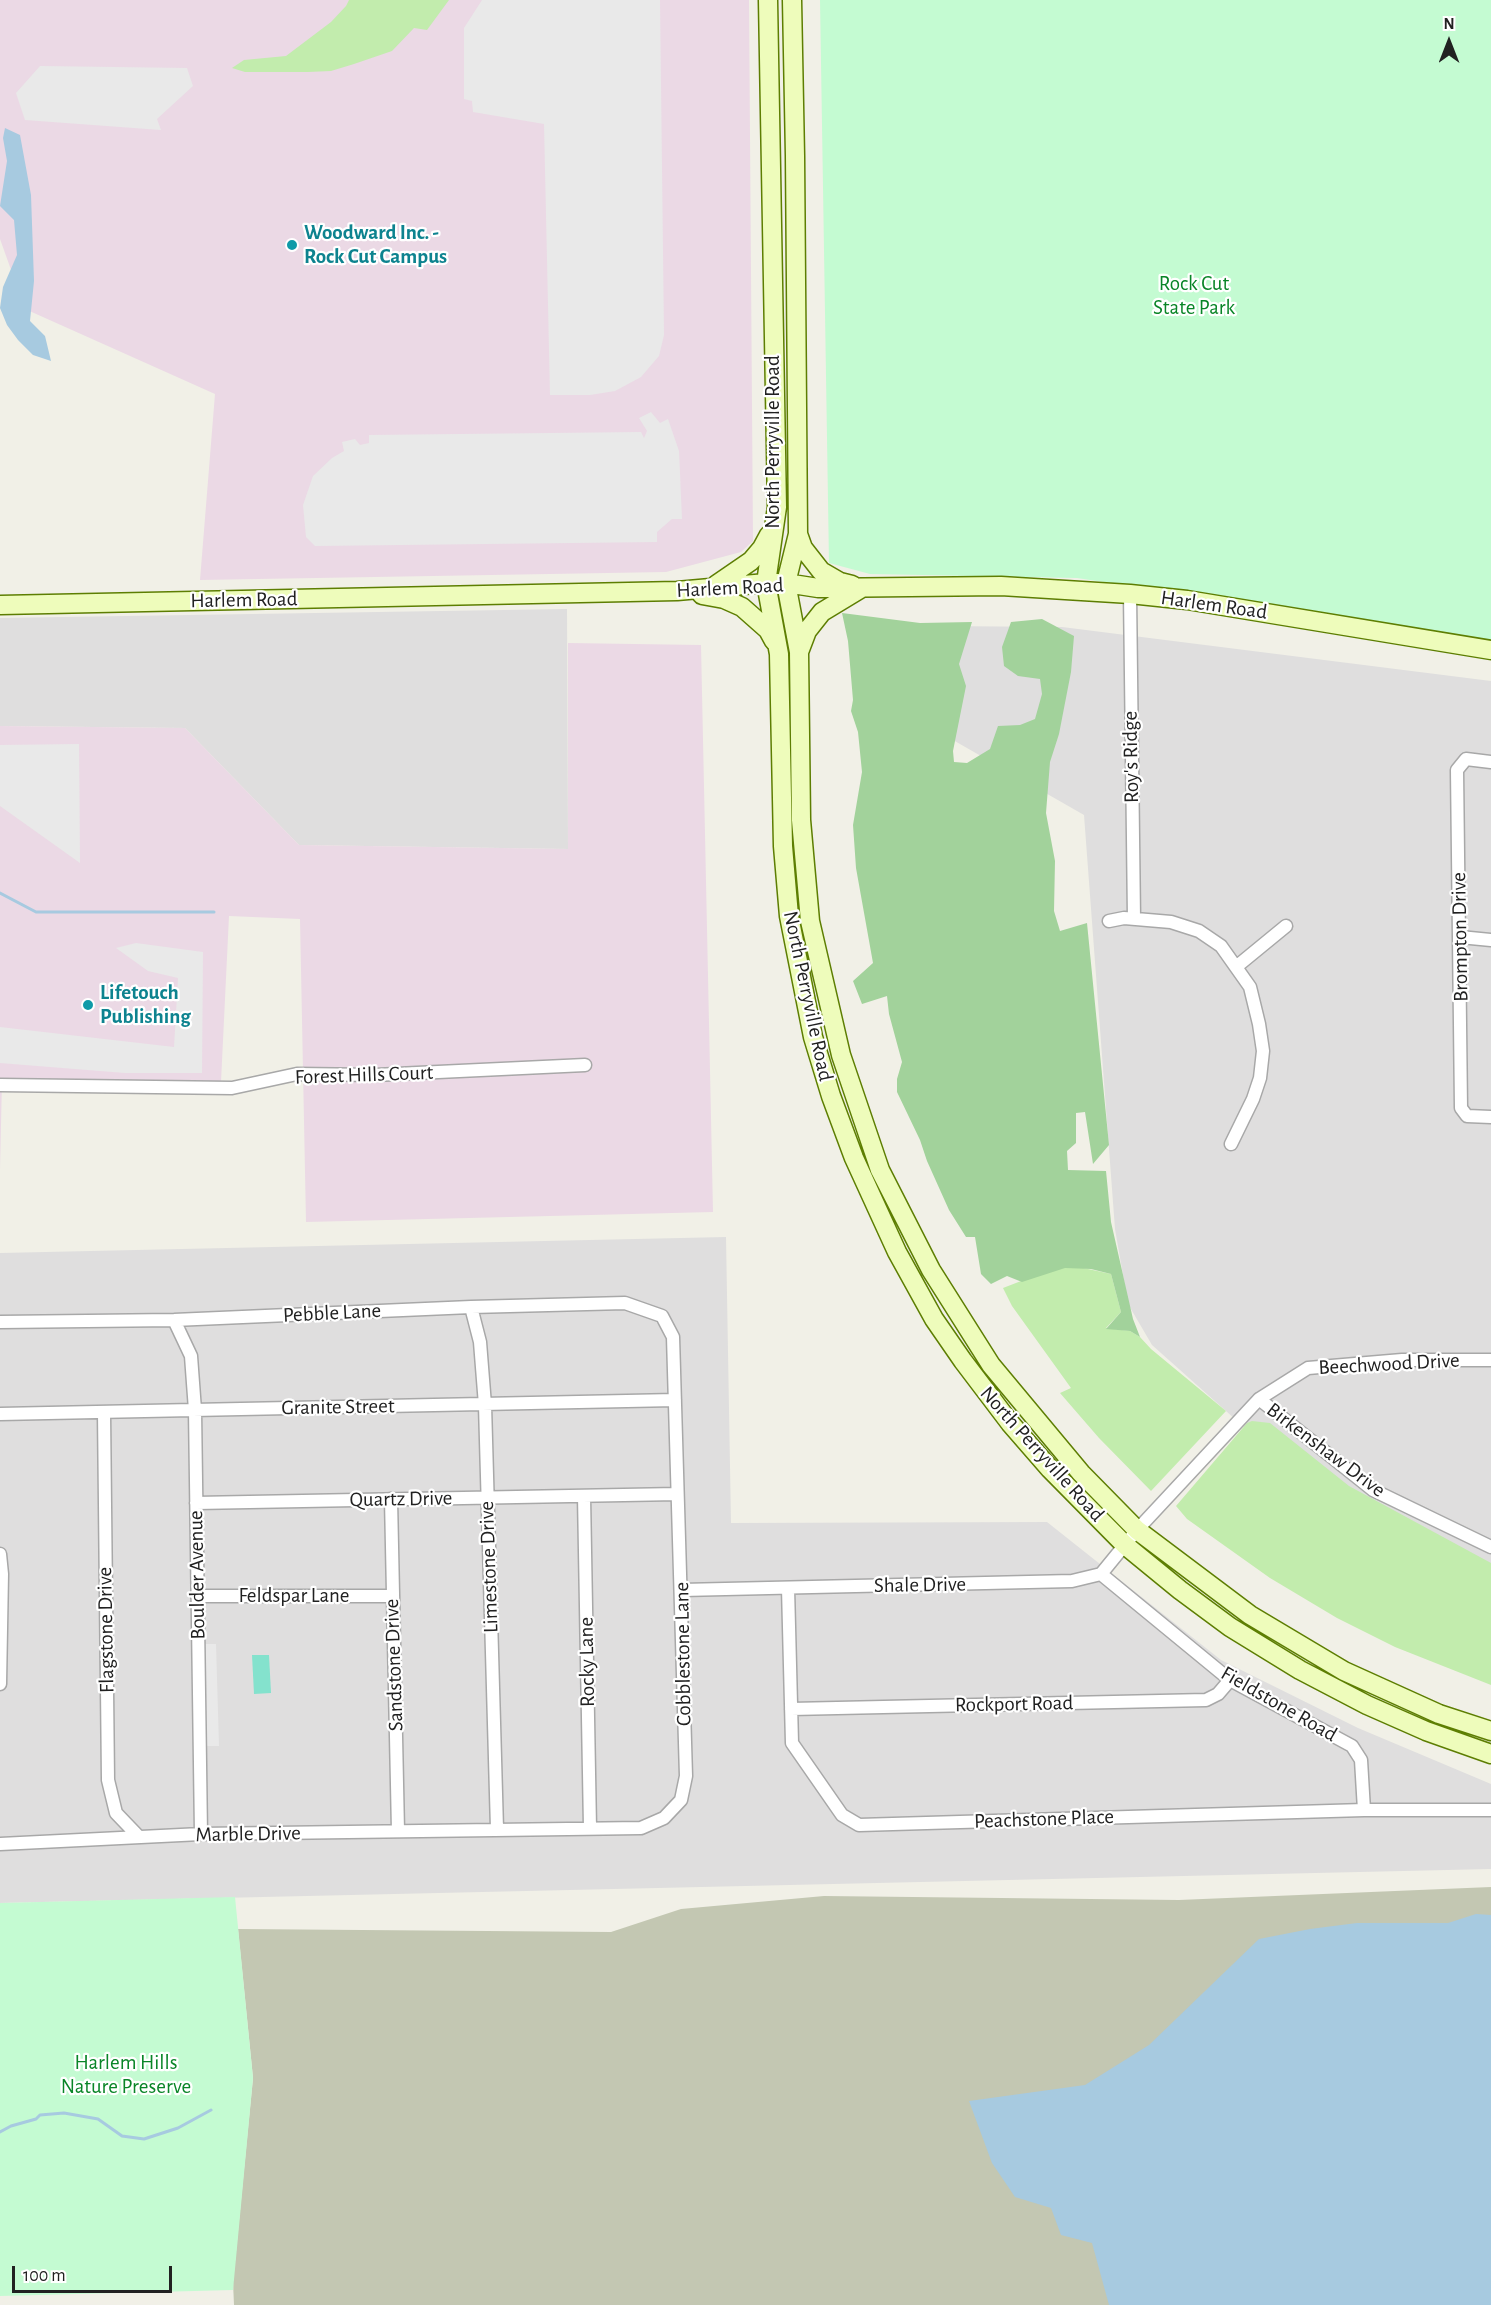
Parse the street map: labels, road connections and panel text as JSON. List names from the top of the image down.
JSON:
{
  "streets": {
    "main road": ["North Perryville Road", "Harlem Road"],
    "street": [
      "Roy's Ridge",
      "Brompton Drive",
      "Forest Hills Court",
      "Pebble Lane",
      "Beechwood Drive",
      "Granite Street",
      "Birkenshaw Drive",
      "Quartz Drive",
      "Limestone Drive",
      "Boulder Avenue",
      "Shale Drive",
      "Feldspar Lane",
      "Flagstone Drive",
      "Cobblestone Lane",
      "Rocky Lane",
      "Sandstone Drive",
      "Rockport Road",
      "Fieldstone Road",
      "Peachstone Place",
      "Marble Drive"
    ]
  },
  "crossings": [
    ["North Perryville Road", "Harlem Road"],
    ["North Perryville Road", "Beechwood Drive"],
    ["Harlem Road", "Roy's Ridge"],
    ["Pebble Lane", "Limestone Drive"],
    ["Pebble Lane", "Boulder Avenue"],
    ["Pebble Lane", "Cobblestone Lane"],
    ["Beechwood Drive", "Birkenshaw Drive"],
    ["Granite Street", "Limestone Drive"],
    ["Granite Street", "Boulder Avenue"],
    ["Granite Street", "Flagstone Drive"],
    ["Granite Street", "Cobblestone Lane"],
    ["Quartz Drive", "Limestone Drive"],
    ["Quartz Drive", "Boulder Avenue"],
    ["Quartz Drive", "Cobblestone Lane"],
    ["Quartz Drive", "Rocky Lane"],
    ["Quartz Drive", "Sandstone Drive"],
    ["Limestone Drive", "Cobblestone Lane"],
    ["Limestone Drive", "Marble Drive"],
    ["Boulder Avenue", "Feldspar Lane"],
    ["Boulder Avenue", "Marble Drive"],
    ["Shale Drive", "Cobblestone Lane"],
    ["Shale Drive", "Fieldstone Road"],
    ["Shale Drive", "Peachstone Place"],
    ["Feldspar Lane", "Sandstone Drive"],
    ["Flagstone Drive", "Marble Drive"],
    ["Cobblestone Lane", "Rocky Lane"],
    ["Cobblestone Lane", "Marble Drive"],
    ["Sandstone Drive", "Marble Drive"],
    ["Rockport Road", "Fieldstone Road"],
    ["Rockport Road", "Peachstone Place"],
    ["Fieldstone Road", "Peachstone Place"]
  ],
  "parks": ["Rock Cut State Park", "Harlem Hills Nature Preserve"],
  "places": ["Woodward Inc. - Rock Cut Campus", "Lifetouch Publishing"],
  "scale_bar": "100 m",
  "north": "top"
}
